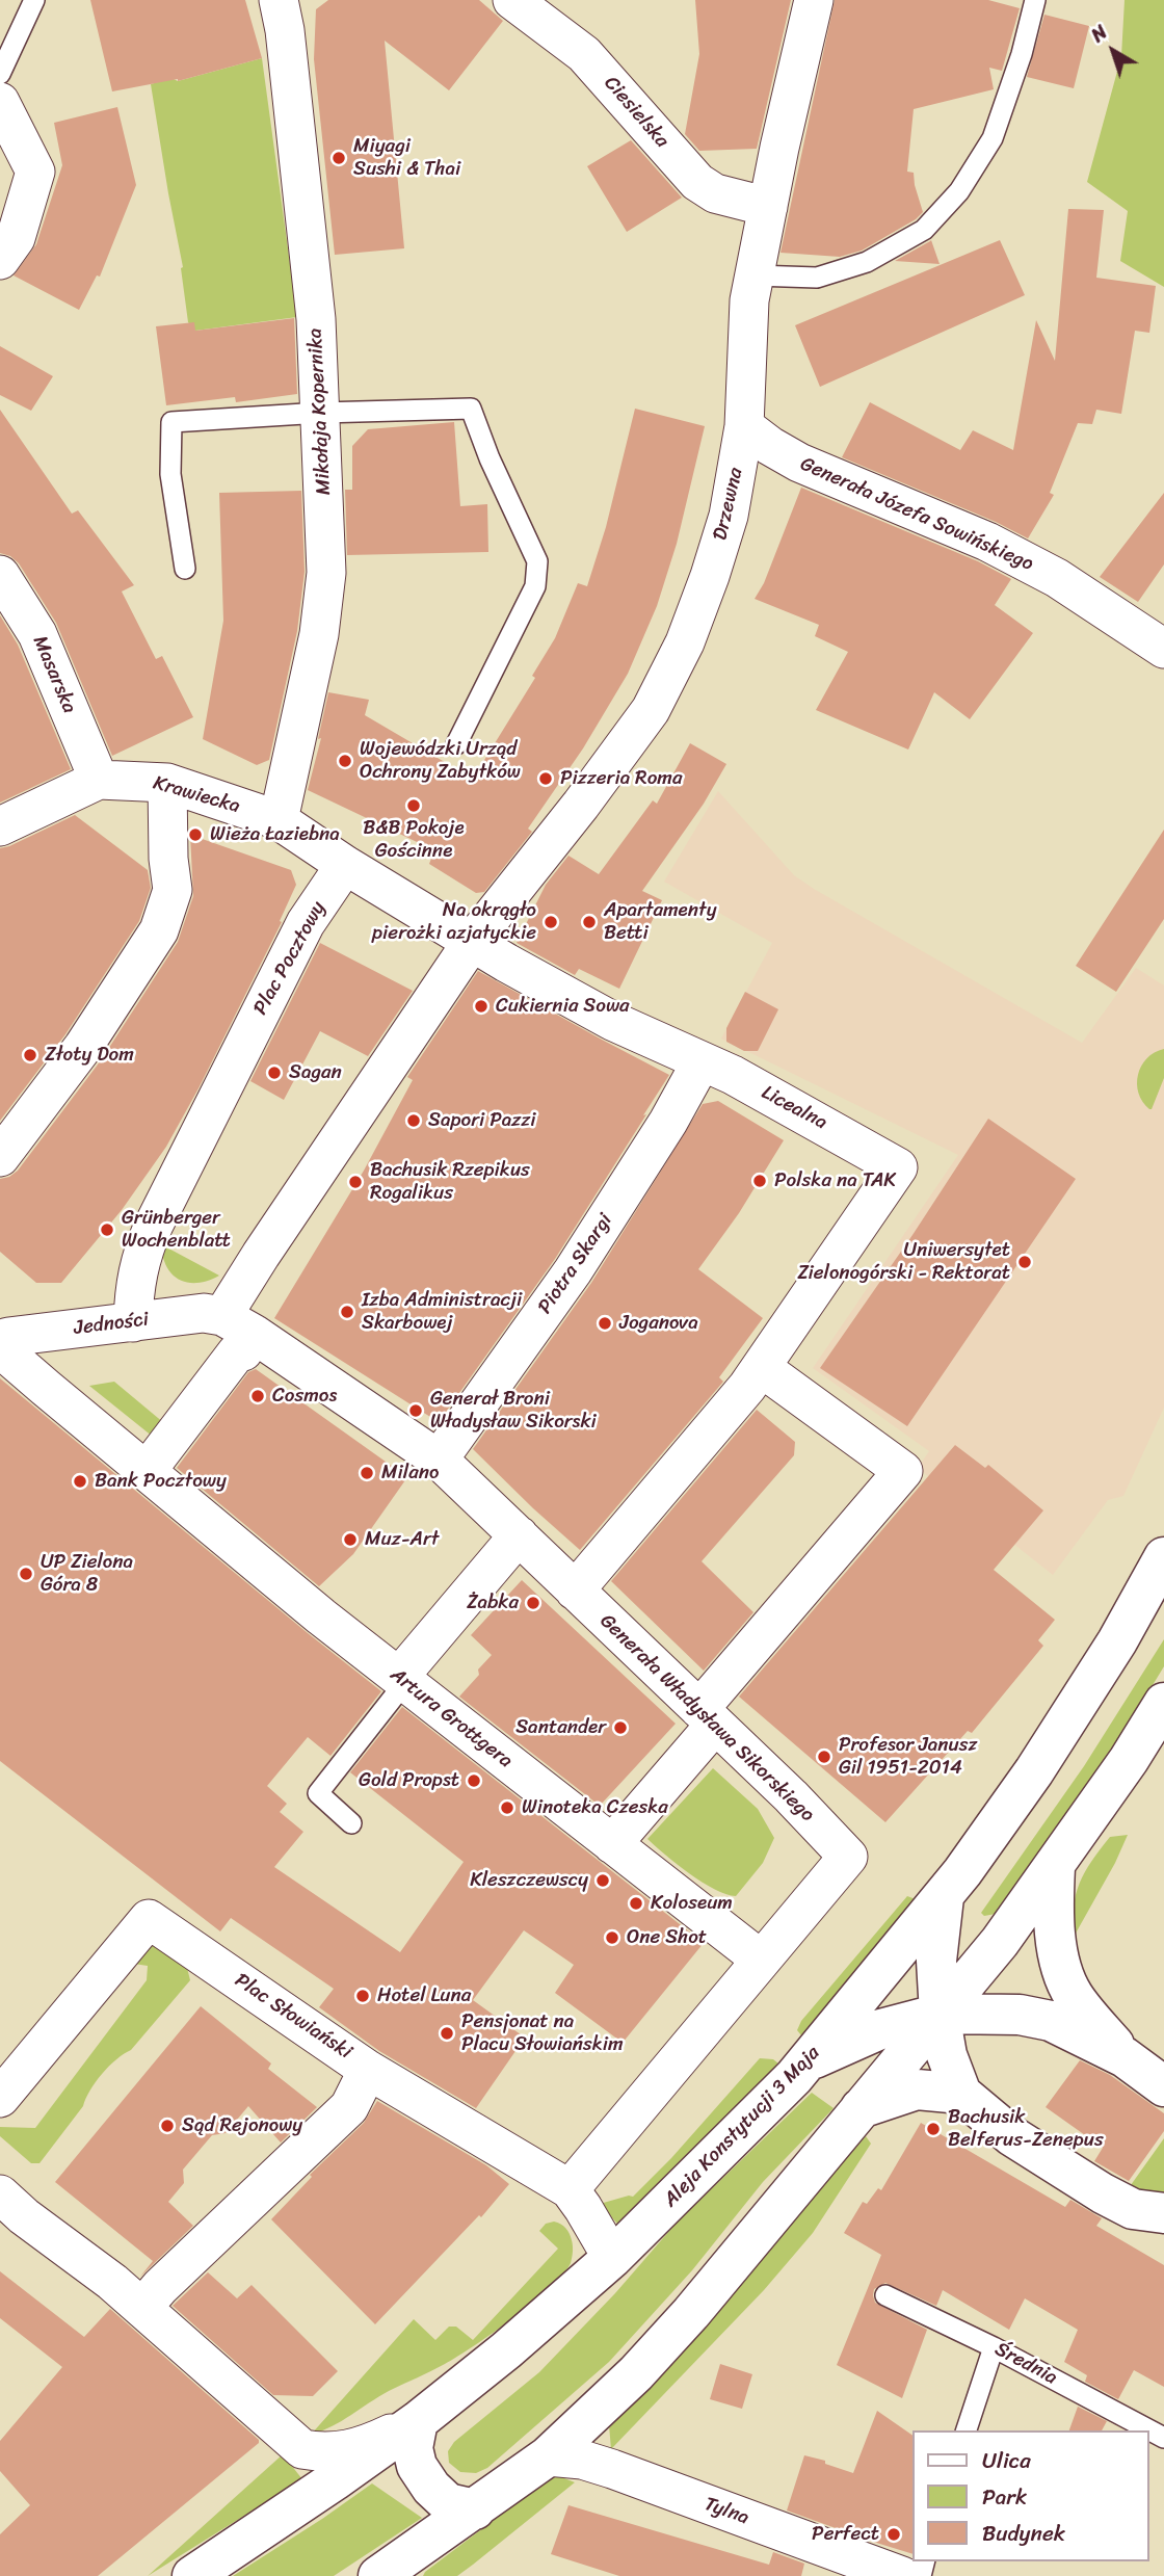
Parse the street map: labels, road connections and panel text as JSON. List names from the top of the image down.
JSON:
{
  "streets": {
    "main road": ["Aleja Konstytucji 3 Maja"],
    "street": [
      "Ciesielska",
      "Mikołaja Kopernika",
      "Drzewna",
      "Generała Józefa Sowińskiego",
      "Masarska",
      "Krawiecka",
      "Plac Pocztowy",
      "Licealna",
      "Piotra Skargi",
      "Jedności",
      "Artura Grottgera",
      "Generała Władysława Sikorskiego",
      "Plac Słowiański",
      "Tylna"
    ],
    "lane": ["Średnia"]
  },
  "crossings": [
    ["Ciesielska", "Drzewna"],
    ["Mikołaja Kopernika", "Krawiecka"],
    ["Drzewna", "Generała Józefa Sowińskiego"],
    ["Drzewna", "Licealna"],
    ["Masarska", "Krawiecka"],
    ["Krawiecka", "Plac Pocztowy"],
    ["Plac Pocztowy", "Jedności"],
    ["Licealna", "Piotra Skargi"],
    ["Licealna", "Generała Władysława Sikorskiego"],
    ["Piotra Skargi", "Generała Władysława Sikorskiego"],
    ["Jedności", "Generała Władysława Sikorskiego"],
    ["Artura Grottgera", "Generała Władysława Sikorskiego"],
    ["Generała Władysława Sikorskiego", "Plac Słowiański"],
    ["Plac Słowiański", "Aleja Konstytucji 3 Maja"]
  ],
  "places": [
    "Miyagi Sushi & Thai",
    "Wojewódzki Urząd Ochrony Zabytków",
    "Pizzeria Roma",
    "B&B Pokoje Gościnne",
    "Wieża Łaziebna",
    "Na okrągło pierożki azjatyckie",
    "Apartamenty Betti",
    "Cukiernia Sowa",
    "Złoty Dom",
    "Sagan",
    "Sapori Pazzi",
    "Polska na TAK",
    "Bachusik Rzepikus Rogalikus",
    "Grünberger Wochenblatt",
    "Uniwersytet Zielonogórski - Rektorat",
    "Izba Administracji Skarbowej",
    "Joganova",
    "Cosmos",
    "Generał Broni Władysław Sikorski",
    "Milano",
    "Bank Pocztowy",
    "Muz-Art",
    "UP Zielona Góra 8",
    "Żabka",
    "Santander",
    "Profesor Janusz Gil 1951-2014",
    "Gold Propst",
    "Winoteka Czeska",
    "Kleszczewscy",
    "Koloseum",
    "One Shot",
    "Hotel Luna",
    "Pensjonat na Placu Słowiańskim",
    "Sąd Rejonowy",
    "Bachusik Belferus-Zenepus",
    "Perfect"
  ],
  "legend": ["Ulica", "Park", "Budynek"],
  "north": "top left"
}
